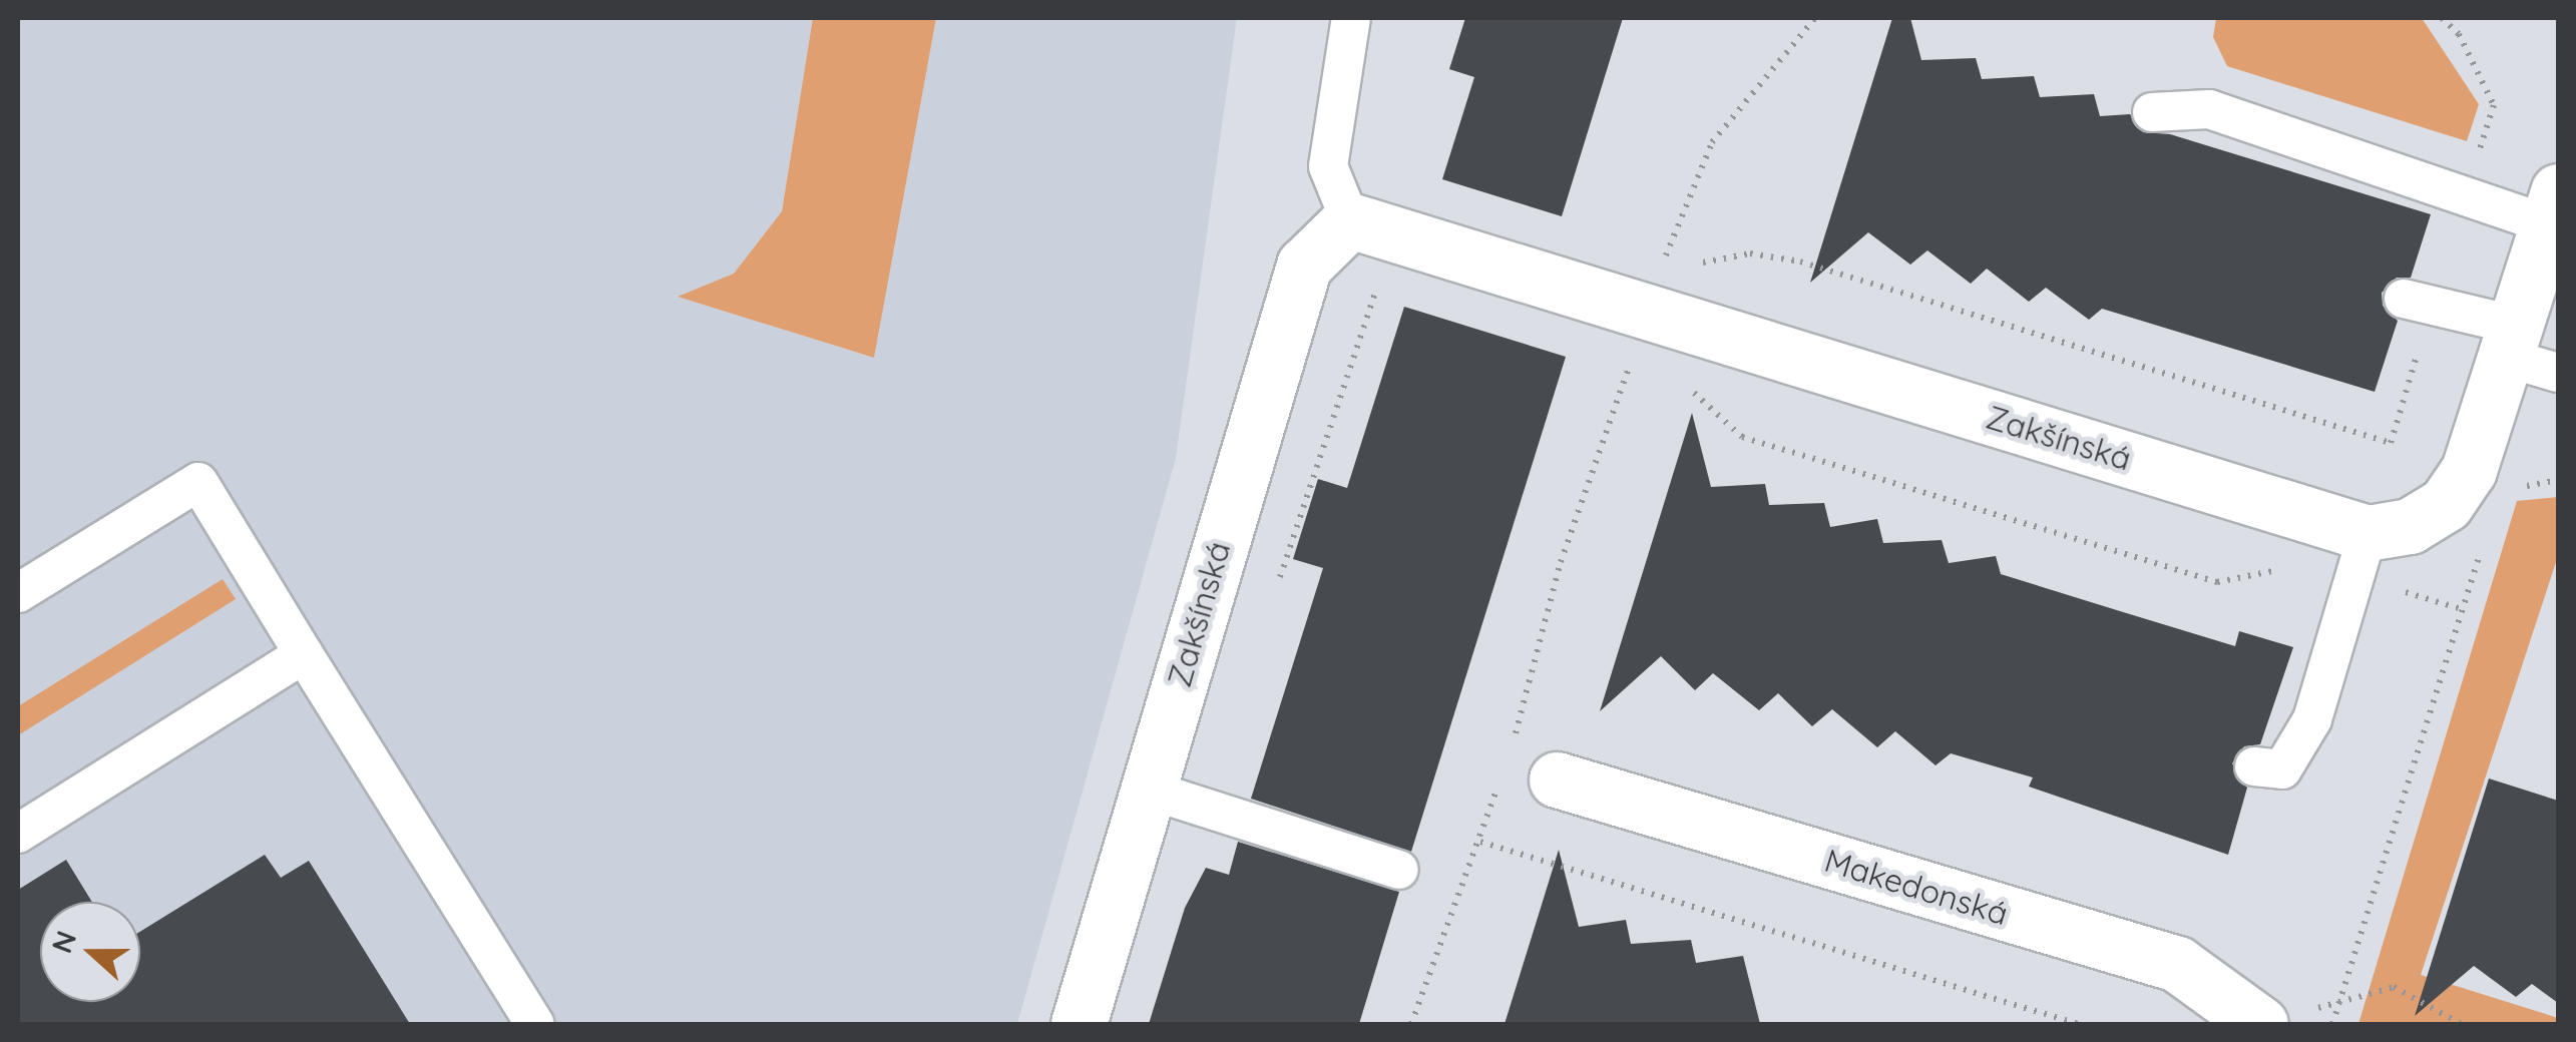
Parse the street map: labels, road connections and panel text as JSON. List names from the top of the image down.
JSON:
{
  "streets": {
    "street": ["Zakšínská", "Makedonská"]
  },
  "north": "left"
}
